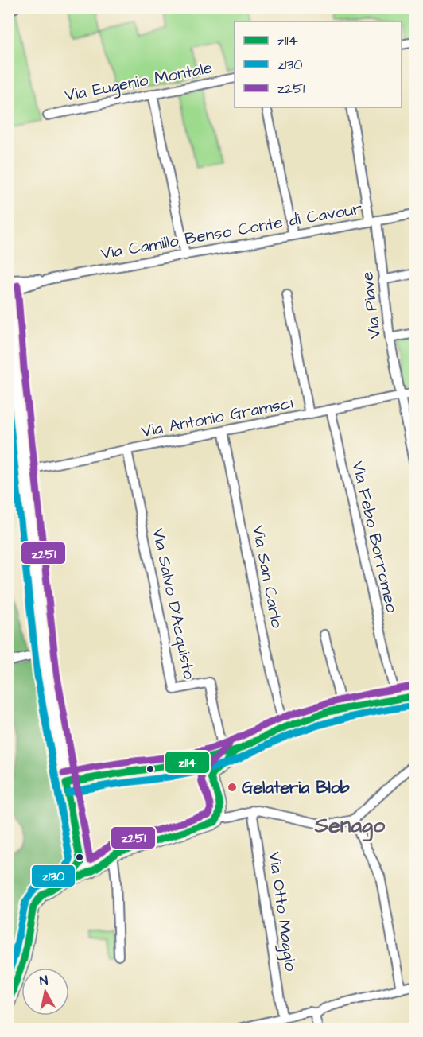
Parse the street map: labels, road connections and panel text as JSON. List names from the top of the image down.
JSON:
{
  "streets": {
    "street": [
      "Via Eugenio Montale",
      "Via Camillo Benso Conte di Cavour",
      "Via Piave",
      "Via Antonio Gramsci",
      "Via Febo Borromeo",
      "Via San Carlo",
      "Via Salvo D'Acquisto",
      "Via Otto Maggio"
    ]
  },
  "crossings": [
    ["Via Camillo Benso Conte di Cavour", "Via Piave"],
    ["Via Piave", "Via Antonio Gramsci"],
    ["Via Antonio Gramsci", "Via Febo Borromeo"],
    ["Via Antonio Gramsci", "Via San Carlo"],
    ["Via Antonio Gramsci", "Via Salvo D'Acquisto"]
  ],
  "districts": ["Senago"],
  "places": ["Gelateria Blob"],
  "lines": ["transit line z251", "transit line z130", "transit line z114"],
  "legend": ["z114", "z130", "z251"],
  "north": "top"
}
